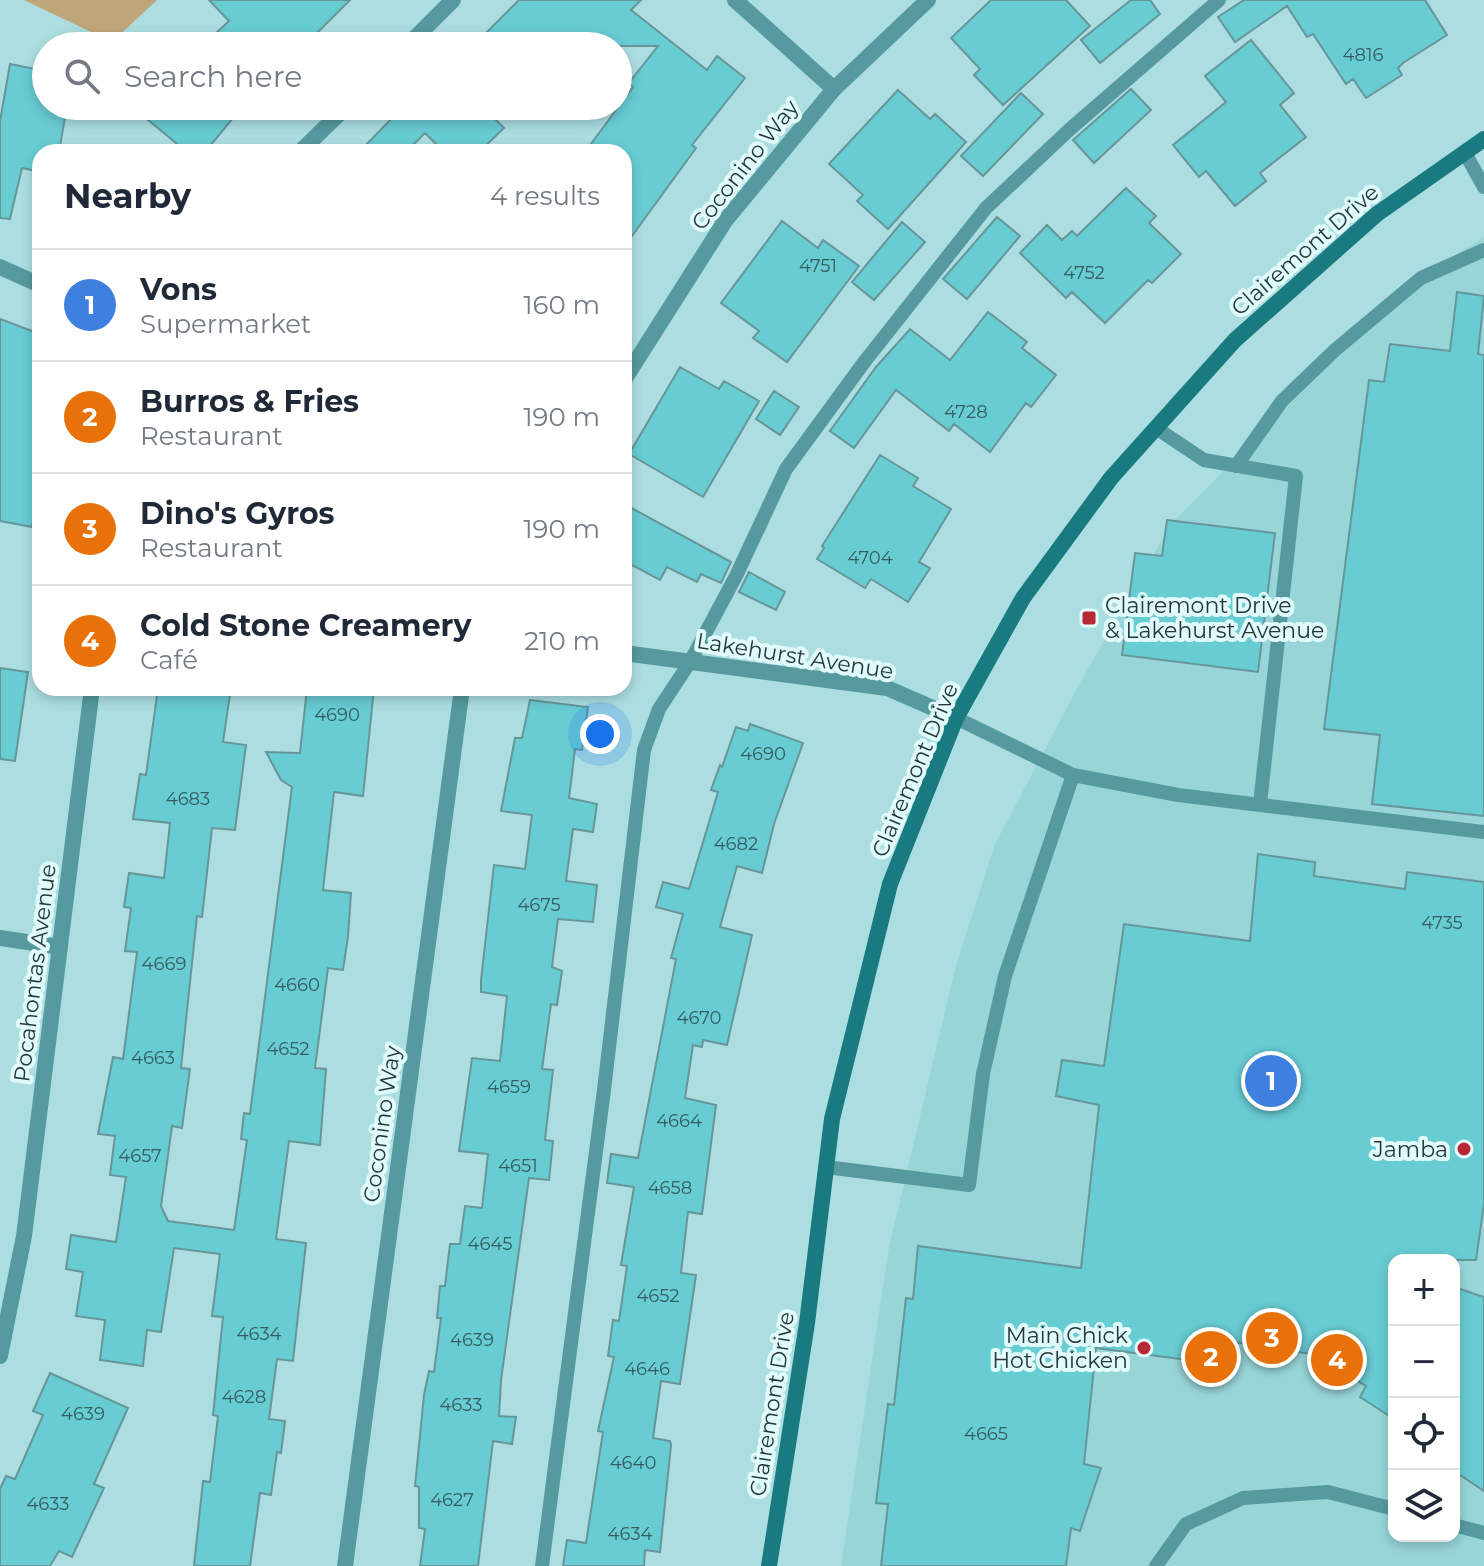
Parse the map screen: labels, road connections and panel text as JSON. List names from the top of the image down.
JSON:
{
  "streets": {
    "main road": ["Clairemont Drive"],
    "street": ["Coconino Way", "Lakehurst Avenue", "Pocahontas Avenue"]
  },
  "crossings": [
    ["Clairemont Drive", "Lakehurst Avenue"]
  ],
  "places": {
    "transit": ["Clairemont Drive & Lakehurst Avenue"],
    "other": ["Jamba", "Main Chick Hot Chicken"]
  },
  "house_numbers": [
    "4816",
    "4751",
    "4752",
    "4728",
    "4704",
    "4690",
    "4690",
    "4683",
    "4682",
    "4675",
    "4735",
    "4669",
    "4660",
    "4670",
    "4652",
    "4663",
    "4659",
    "4664",
    "4657",
    "4651",
    "4658",
    "4645",
    "4652",
    "4634",
    "4639",
    "4646",
    "4628",
    "4633",
    "4639",
    "4665",
    "4640",
    "4627",
    "4633",
    "4634"
  ],
  "page": {
    "search": "Search here",
    "heading": ["Nearby", "4 results"],
    "list": [
      {
        "mark": "1",
        "name": "Vons",
        "note": "Supermarket",
        "value": "160 m"
      },
      {
        "mark": "2",
        "name": "Burros & Fries",
        "note": "Restaurant",
        "value": "190 m"
      },
      {
        "mark": "3",
        "name": "Dino's Gyros",
        "note": "Restaurant",
        "value": "190 m"
      },
      {
        "mark": "4",
        "name": "Cold Stone Creamery",
        "note": "Café",
        "value": "210 m"
      }
    ],
    "pins": [
      "1",
      "3",
      "2",
      "4"
    ],
    "map_buttons": ["+", "−"]
  }
}
